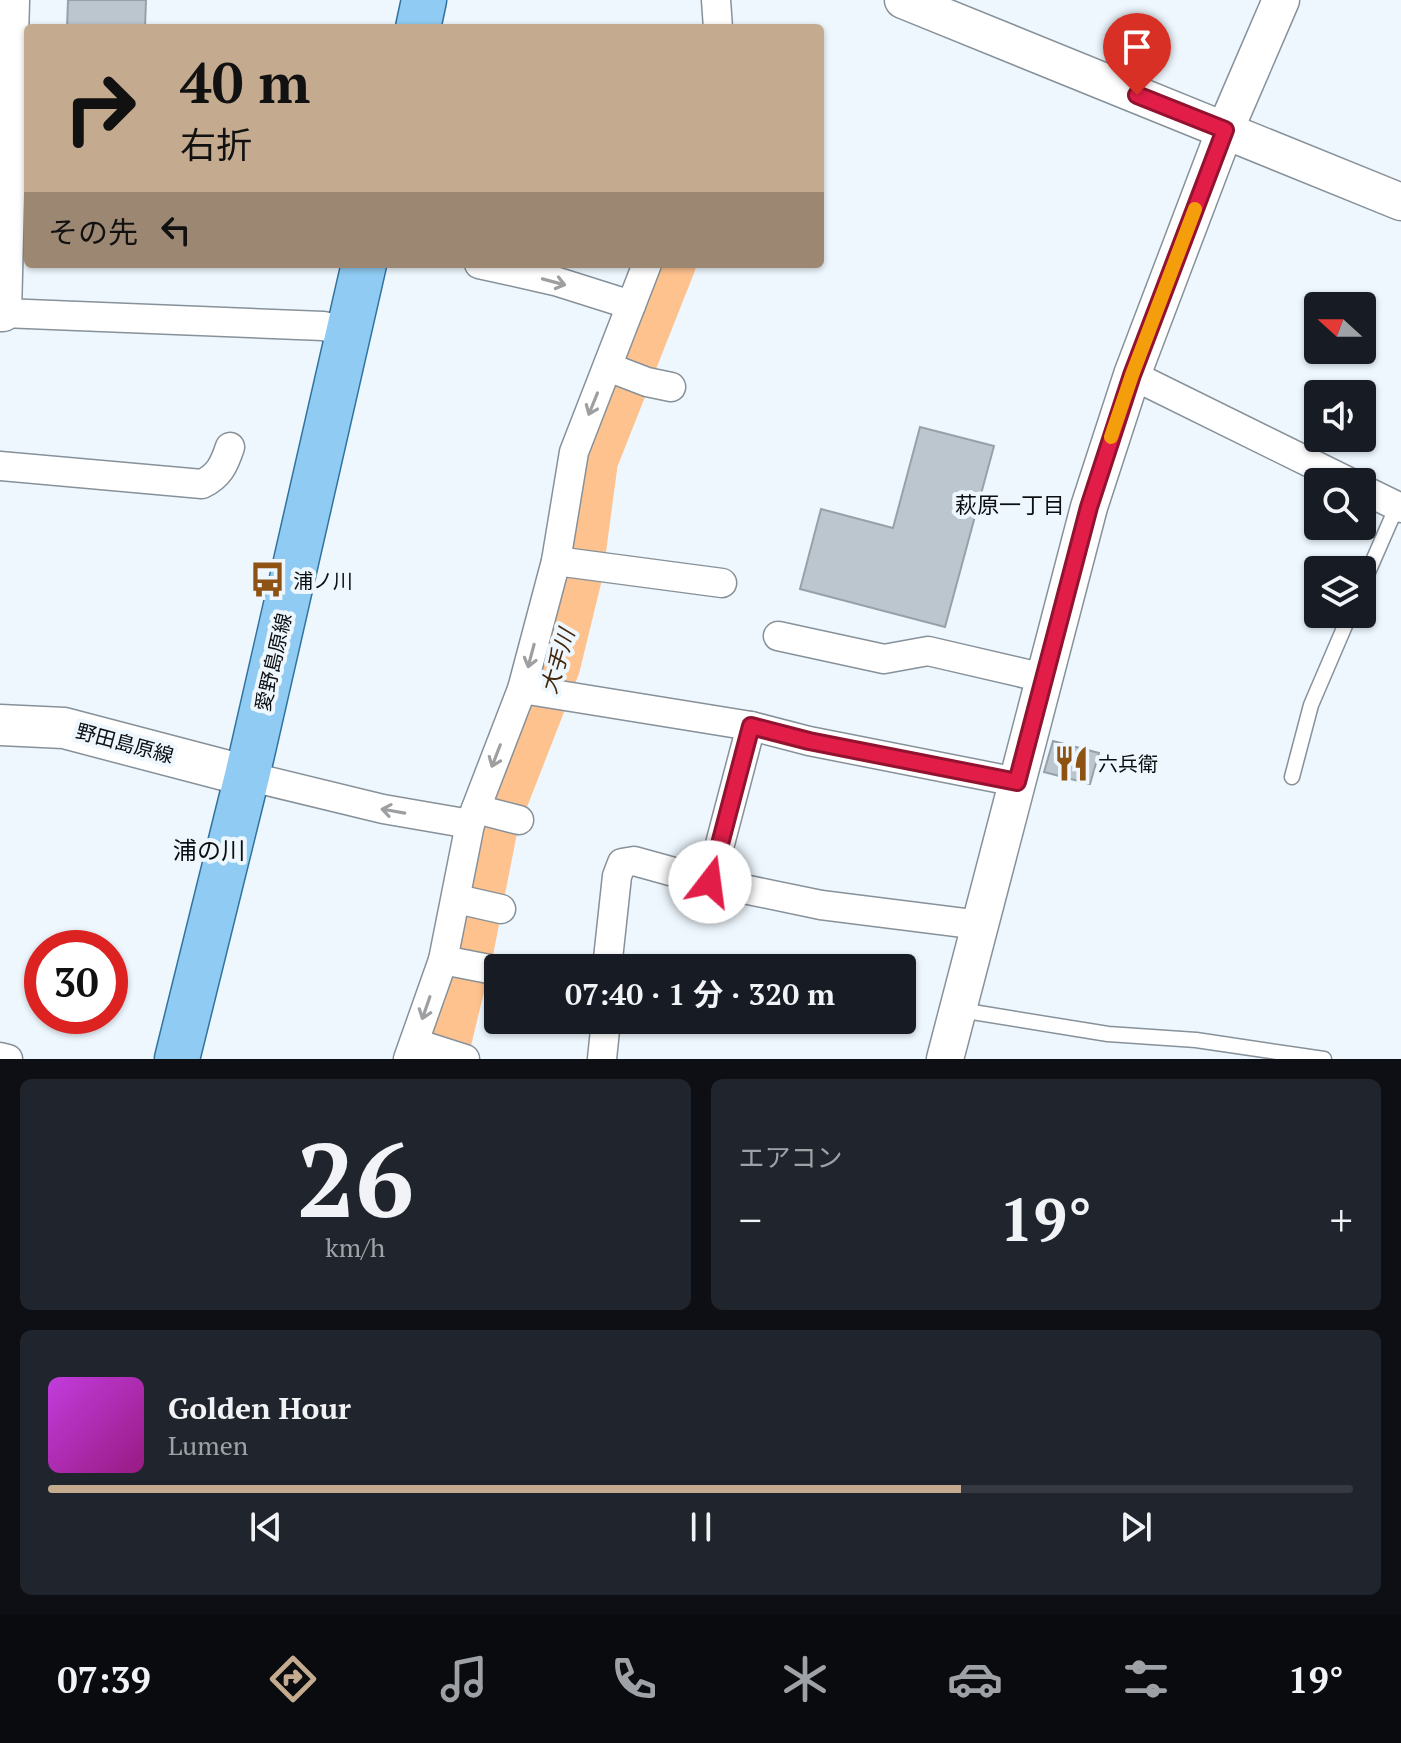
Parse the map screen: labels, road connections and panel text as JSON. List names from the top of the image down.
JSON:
{
  "streets": {
    "main road": ["愛野島原線", "野田島原線"]
  },
  "crossings": [
    ["愛野島原線", "野田島原線"]
  ],
  "districts": ["萩原一丁目", "浦の川"],
  "water": ["大手川"],
  "places": {
    "bus stop": ["浦ノ川"],
    "restaurant": ["六兵衛"]
  },
  "north": "left",
  "page": {
    "turn": ["40 m", "右折"],
    "then": "その先",
    "limit": "30",
    "trip": "07:40 · 1 分 · 320 m",
    "tile": [
      ["26", "km/h"],
      "エアコン"
    ],
    "heat": ["−", "19°", "+"],
    "song": ["Golden Hour", "Lumen"],
    "tabs": ["07:39", "19°"]
  }
}
